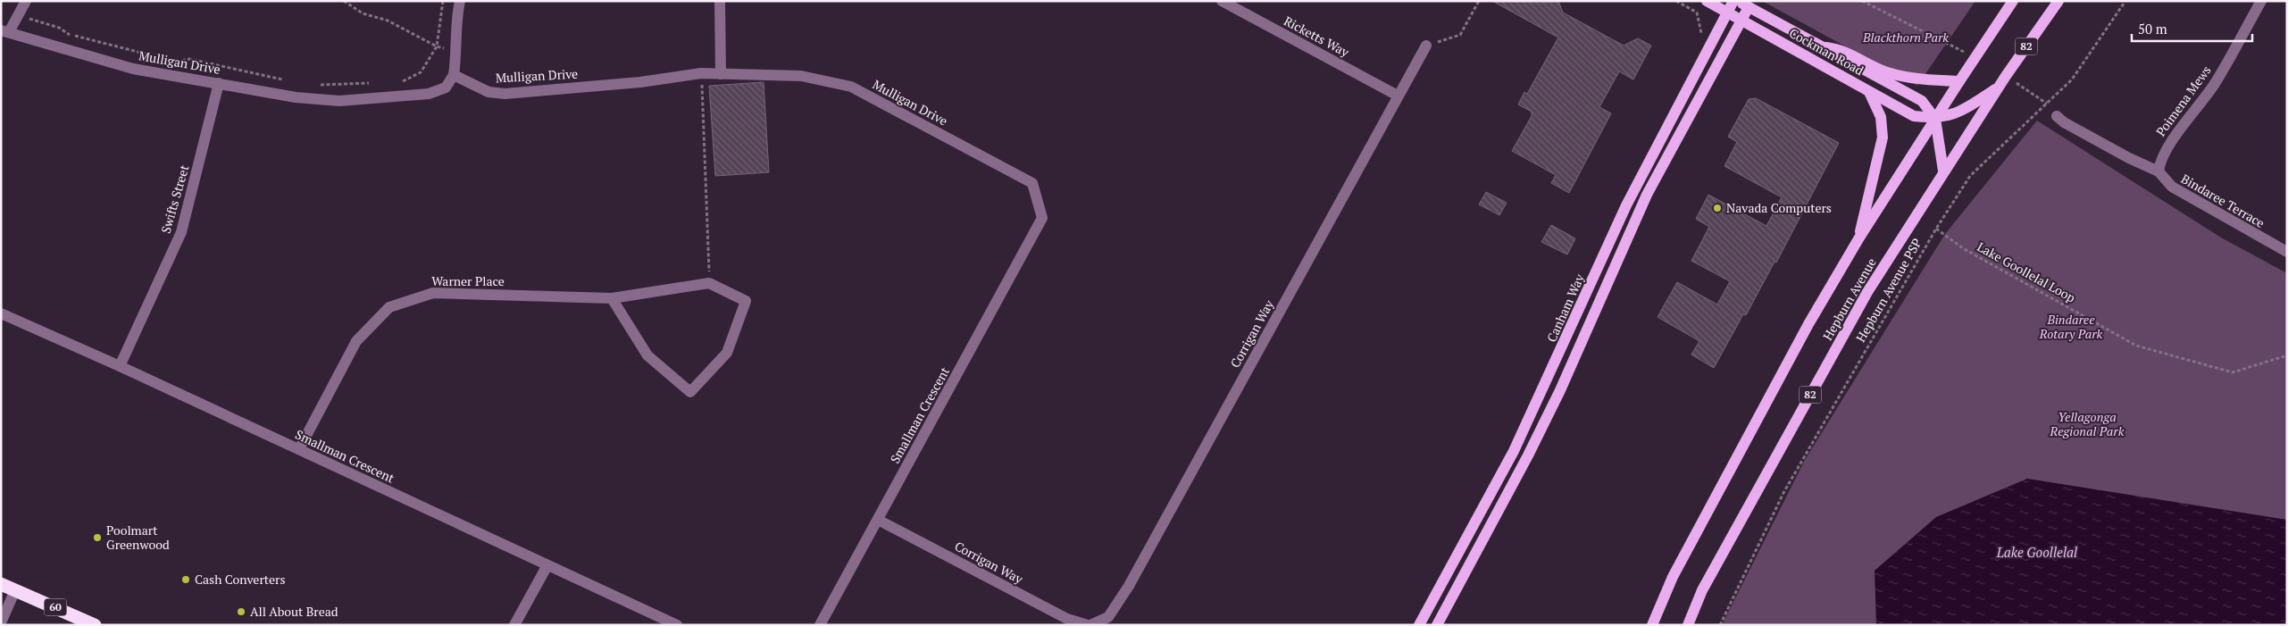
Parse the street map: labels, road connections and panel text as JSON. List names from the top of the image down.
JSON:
{
  "streets": {
    "highway": ["60"],
    "main road": [
      "82",
      "Cockman Road",
      "Hepburn Avenue",
      "Canham Way"
    ],
    "street": [
      "Ricketts Way",
      "Mulligan Drive",
      "Poimena Mews",
      "Swifts Street",
      "Bindaree Terrace",
      "Warner Place",
      "Corrigan Way",
      "Smallman Crescent"
    ],
    "path": ["Lake Goollelal Loop", "Hepburn Avenue PSP"]
  },
  "crossings": [
    ["Ricketts Way", "Corrigan Way"],
    ["Cockman Road", "Hepburn Avenue"],
    ["Cockman Road", "Canham Way"],
    ["Mulligan Drive", "Swifts Street"],
    ["Mulligan Drive", "Smallman Crescent"],
    ["Poimena Mews", "Bindaree Terrace"],
    ["Swifts Street", "Smallman Crescent"],
    ["Lake Goollelal Loop", "Hepburn Avenue PSP"],
    ["Warner Place", "Smallman Crescent"],
    ["Corrigan Way", "Smallman Crescent"]
  ],
  "water": ["Lake Goollelal"],
  "parks": ["Blackthorn Park", "Bindaree Rotary Park", "Yellagonga Regional Park"],
  "places": [
    "Navada Computers",
    "Poolmart Greenwood",
    "Cash Converters",
    "All About Bread"
  ],
  "scale_bar": "50 m"
}
